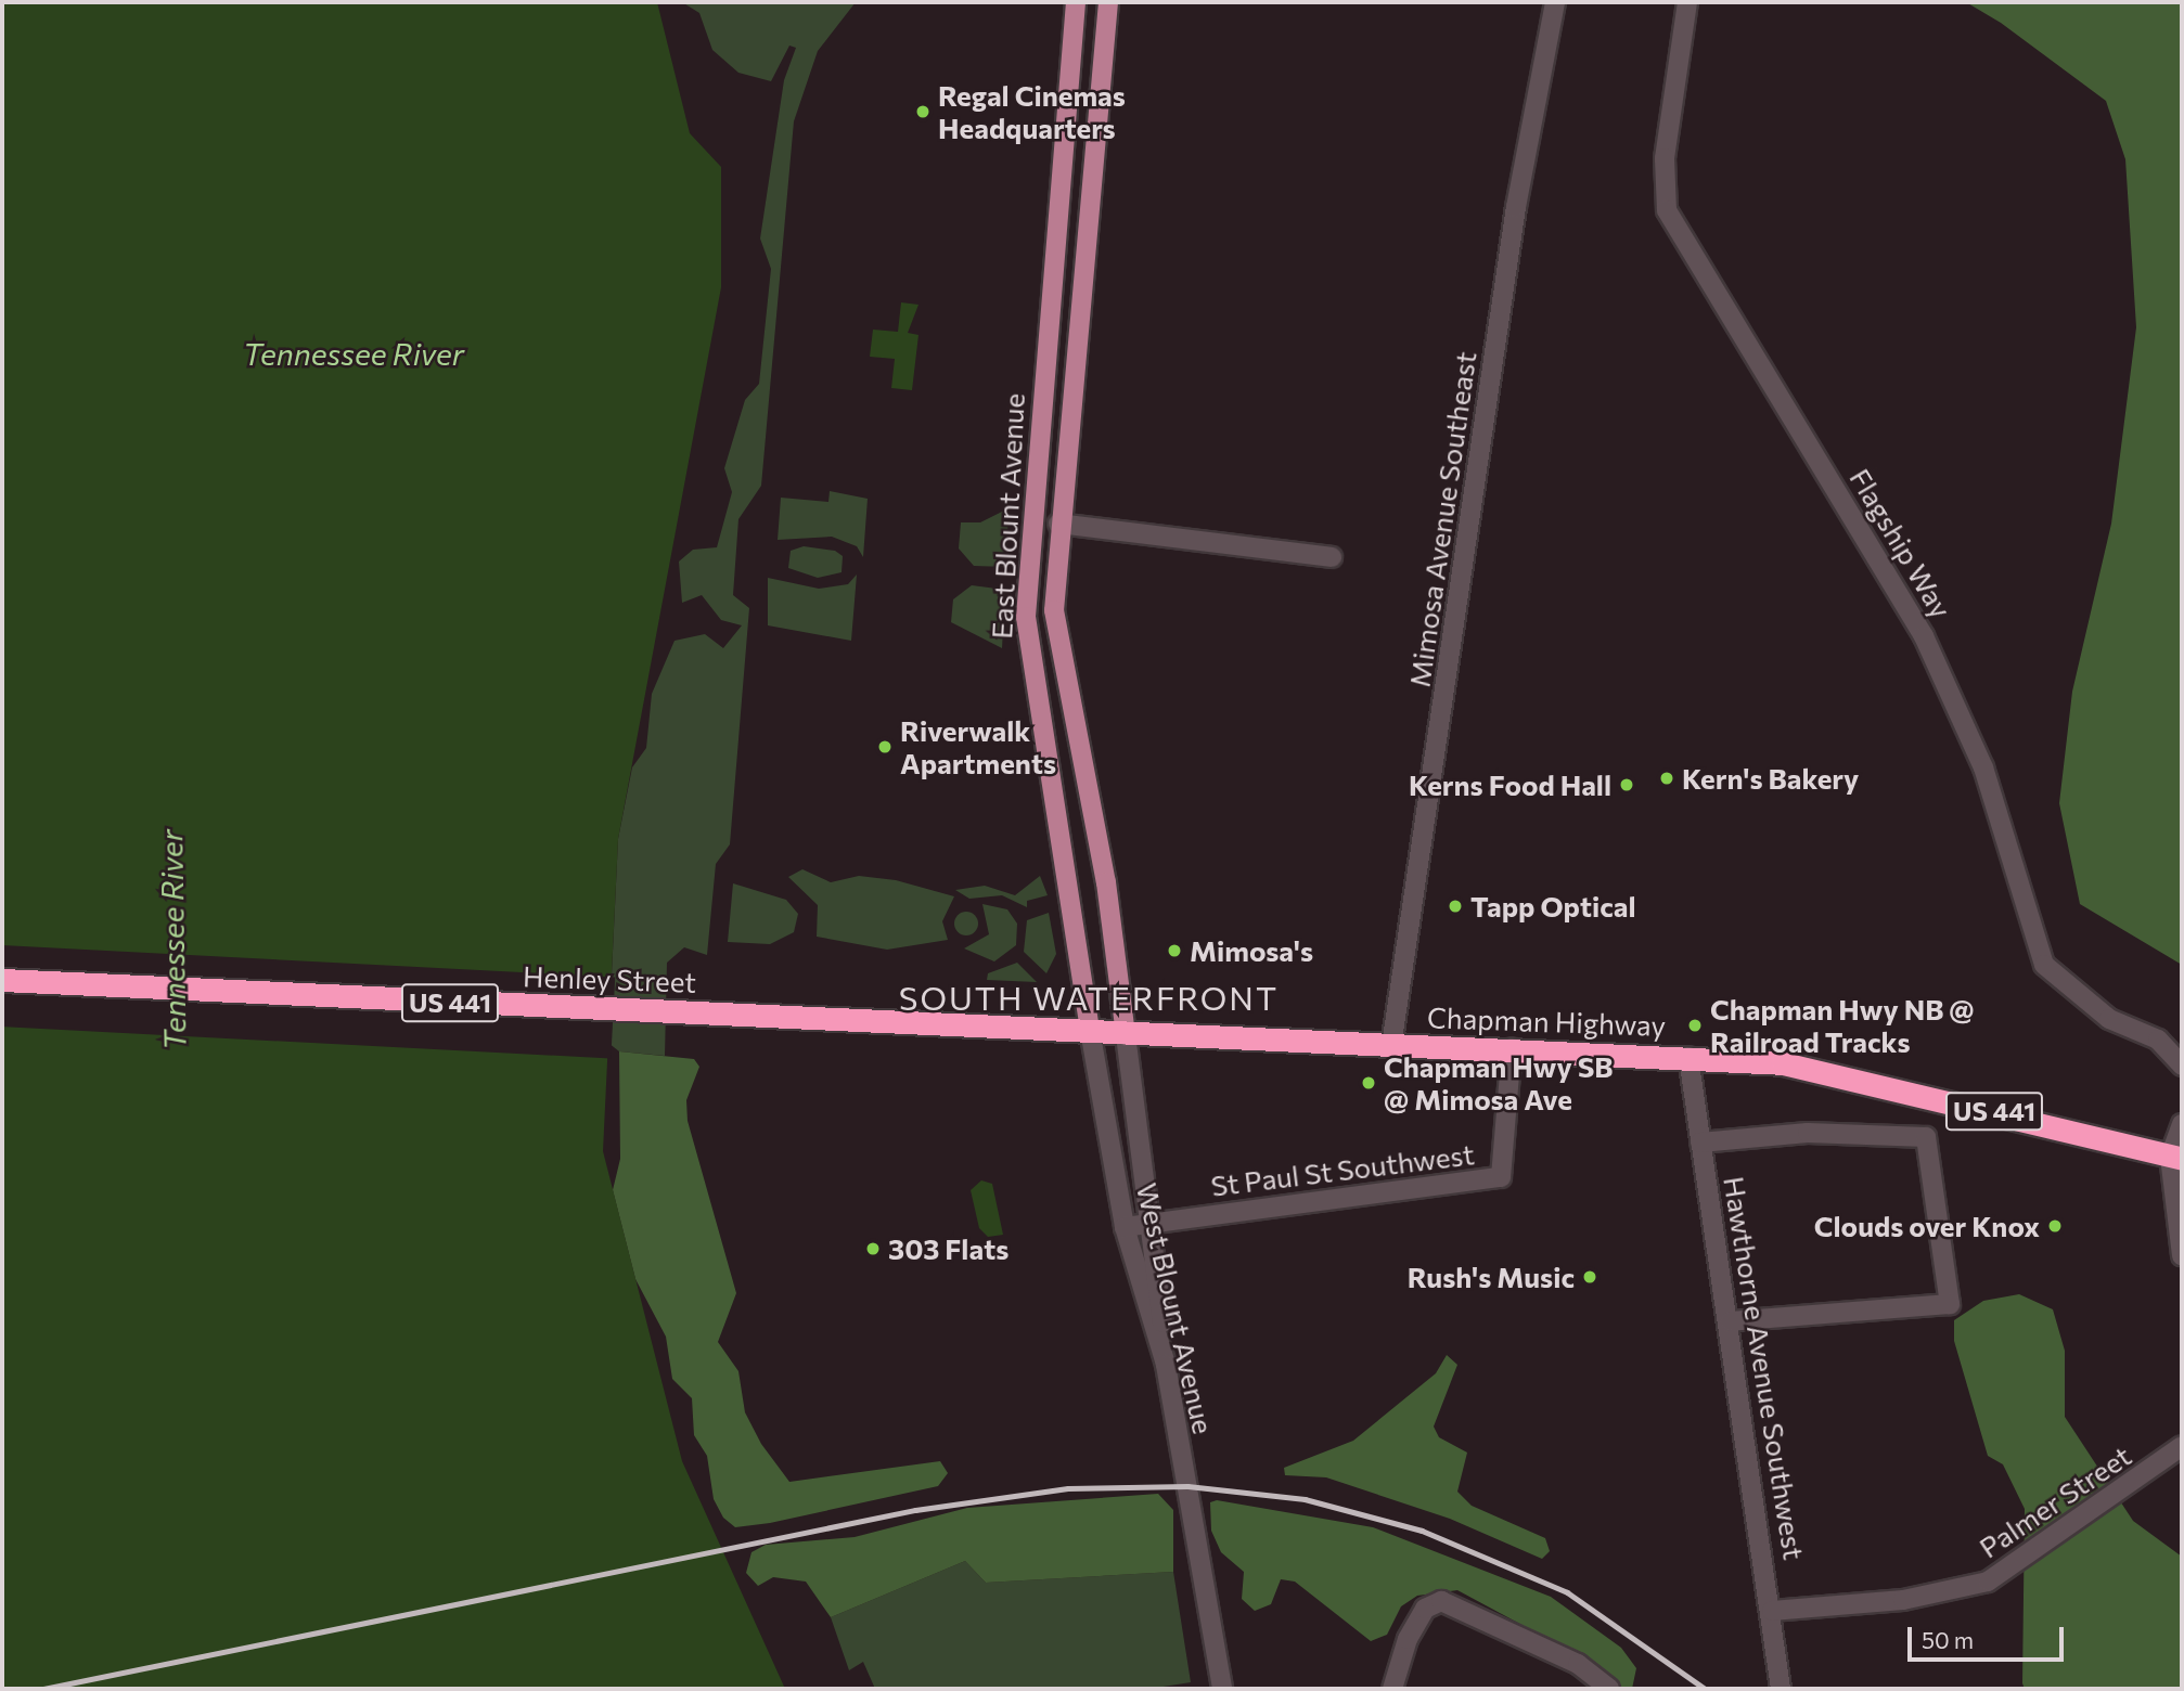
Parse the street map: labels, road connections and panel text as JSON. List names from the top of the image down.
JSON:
{
  "streets": {
    "highway": ["Henley Street", "US 441", "Chapman Highway"],
    "main road": ["East Blount Avenue"],
    "street": [
      "Mimosa Avenue Southeast",
      "Flagship Way",
      "St Paul St Southwest",
      "West Blount Avenue",
      "Hawthorne Avenue Southwest",
      "Palmer Street"
    ]
  },
  "crossings": [
    ["East Blount Avenue", "Chapman Highway"],
    ["East Blount Avenue", "West Blount Avenue"],
    ["Mimosa Avenue Southeast", "Chapman Highway"],
    ["Henley Street", "Chapman Highway"],
    ["Chapman Highway", "St Paul St Southwest"],
    ["Chapman Highway", "West Blount Avenue"],
    ["Chapman Highway", "Hawthorne Avenue Southwest"],
    ["Hawthorne Avenue Southwest", "Palmer Street"]
  ],
  "districts": ["SOUTH WATERFRONT"],
  "water": ["Tennessee River"],
  "places": [
    "Regal Cinemas Headquarters",
    "Riverwalk Apartments",
    "Kern's Bakery",
    "Kerns Food Hall",
    "Tapp Optical",
    "Mimosa's",
    "Chapman Hwy NB @ Railroad Tracks",
    "Chapman Hwy SB @ Mimosa Ave",
    "Clouds over Knox",
    "303 Flats",
    "Rush's Music"
  ],
  "scale_bar": "50 m"
}
